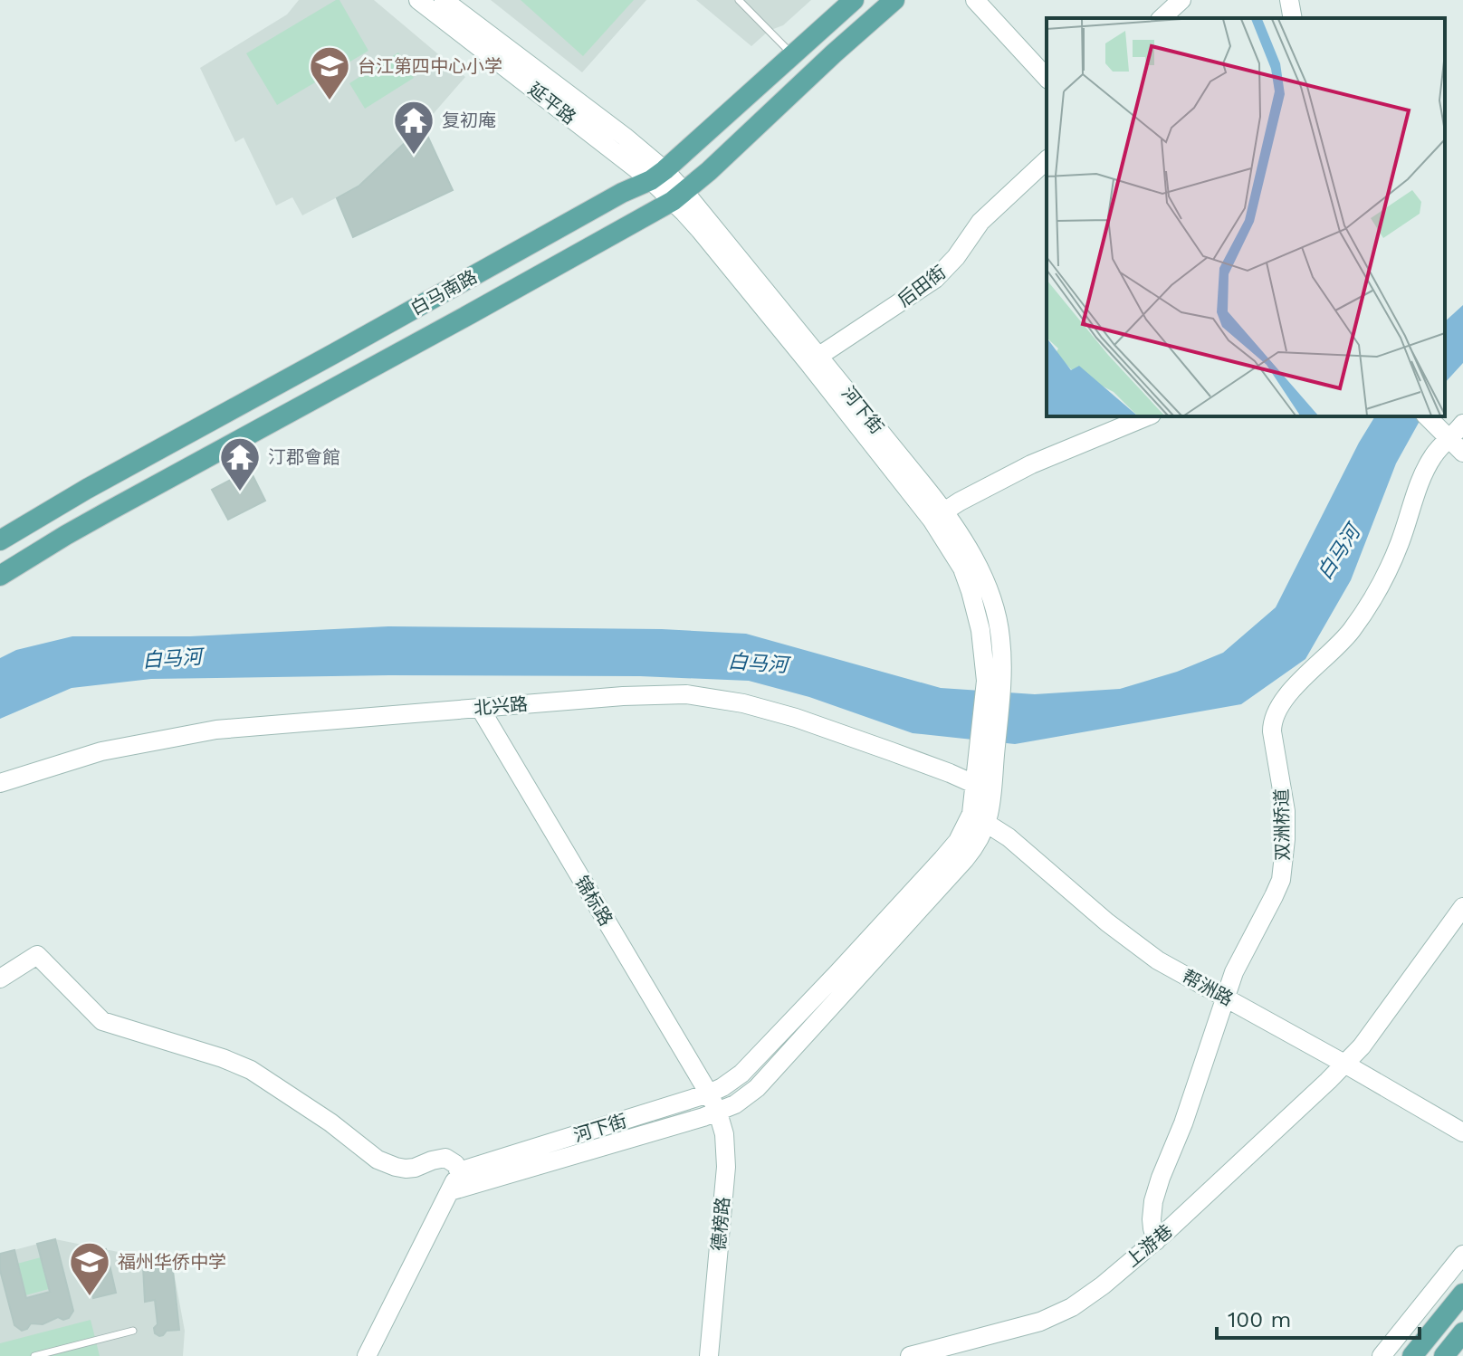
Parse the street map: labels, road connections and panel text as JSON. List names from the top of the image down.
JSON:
{
  "streets": {
    "main road": ["白马南路"],
    "street": [
      "延平路",
      "后田街",
      "河下街",
      "北兴路",
      "双洲桥道",
      "锦标路",
      "帮洲路",
      "德榜路",
      "上游巷"
    ]
  },
  "crossings": [
    ["延平路", "白马南路"],
    ["延平路", "河下街"],
    ["后田街", "河下街"],
    ["白马南路", "河下街"],
    ["河下街", "北兴路"],
    ["河下街", "锦标路"],
    ["河下街", "帮洲路"],
    ["河下街", "德榜路"],
    ["北兴路", "锦标路"],
    ["双洲桥道", "帮洲路"],
    ["双洲桥道", "上游巷"],
    ["锦标路", "德榜路"],
    ["帮洲路", "上游巷"]
  ],
  "water": ["白马河"],
  "places": {
    "school or university": ["台江第四中心小学", "福州华侨中学"],
    "temple": ["复初庵", "汀郡會館"]
  },
  "scale_bar": "100 m"
}
